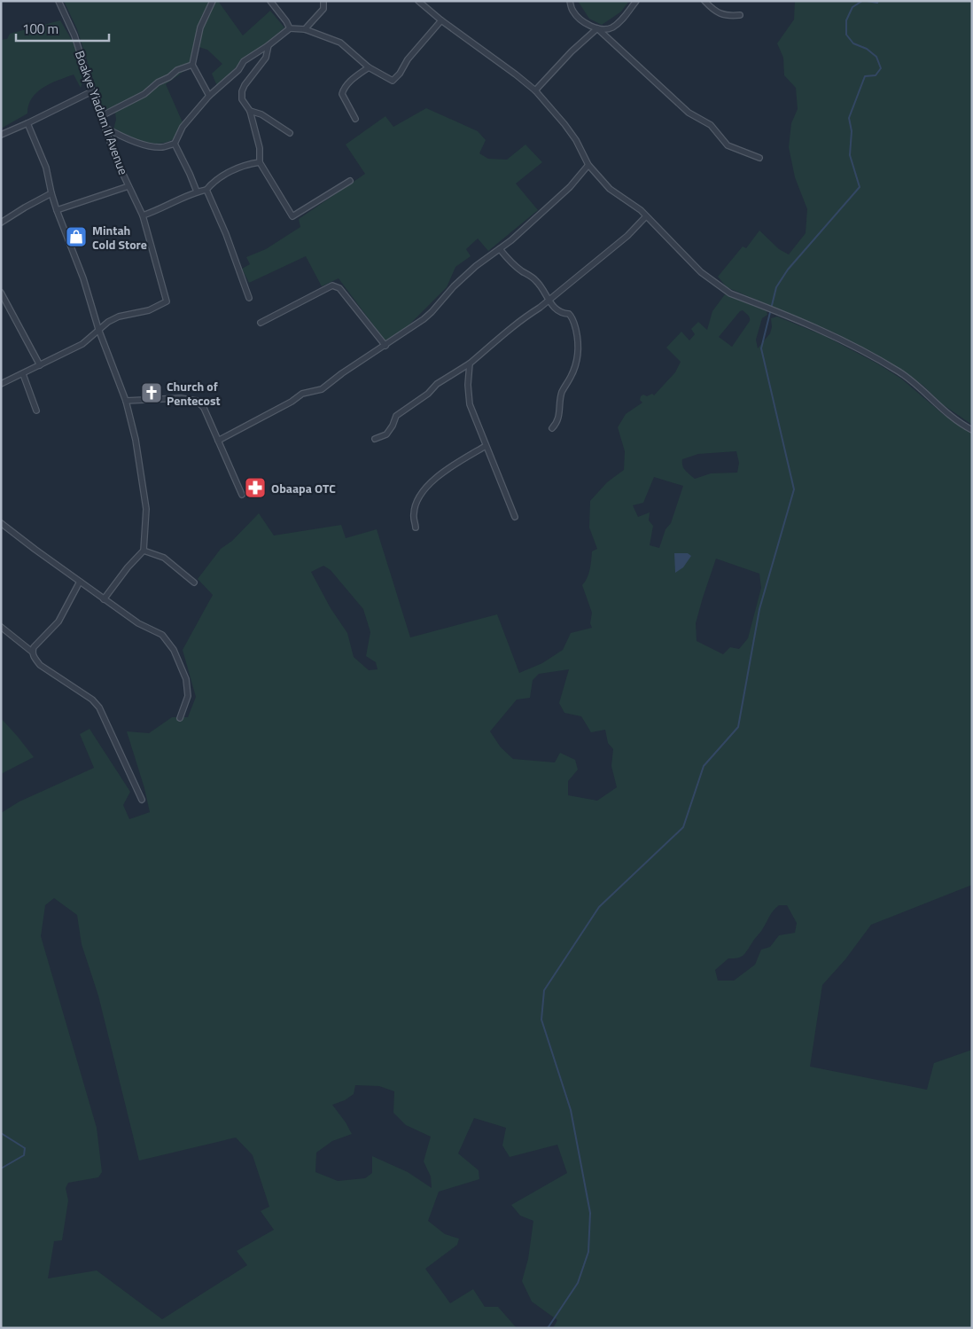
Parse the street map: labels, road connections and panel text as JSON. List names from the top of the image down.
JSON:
{
  "streets": {
    "street": ["Boakye Yiadom II Avenue"]
  },
  "places": {
    "shop": ["Mintah Cold Store"],
    "church": ["Church of Pentecost"],
    "pharmacy": ["Obaapa OTC"]
  },
  "scale_bar": "100 m"
}
